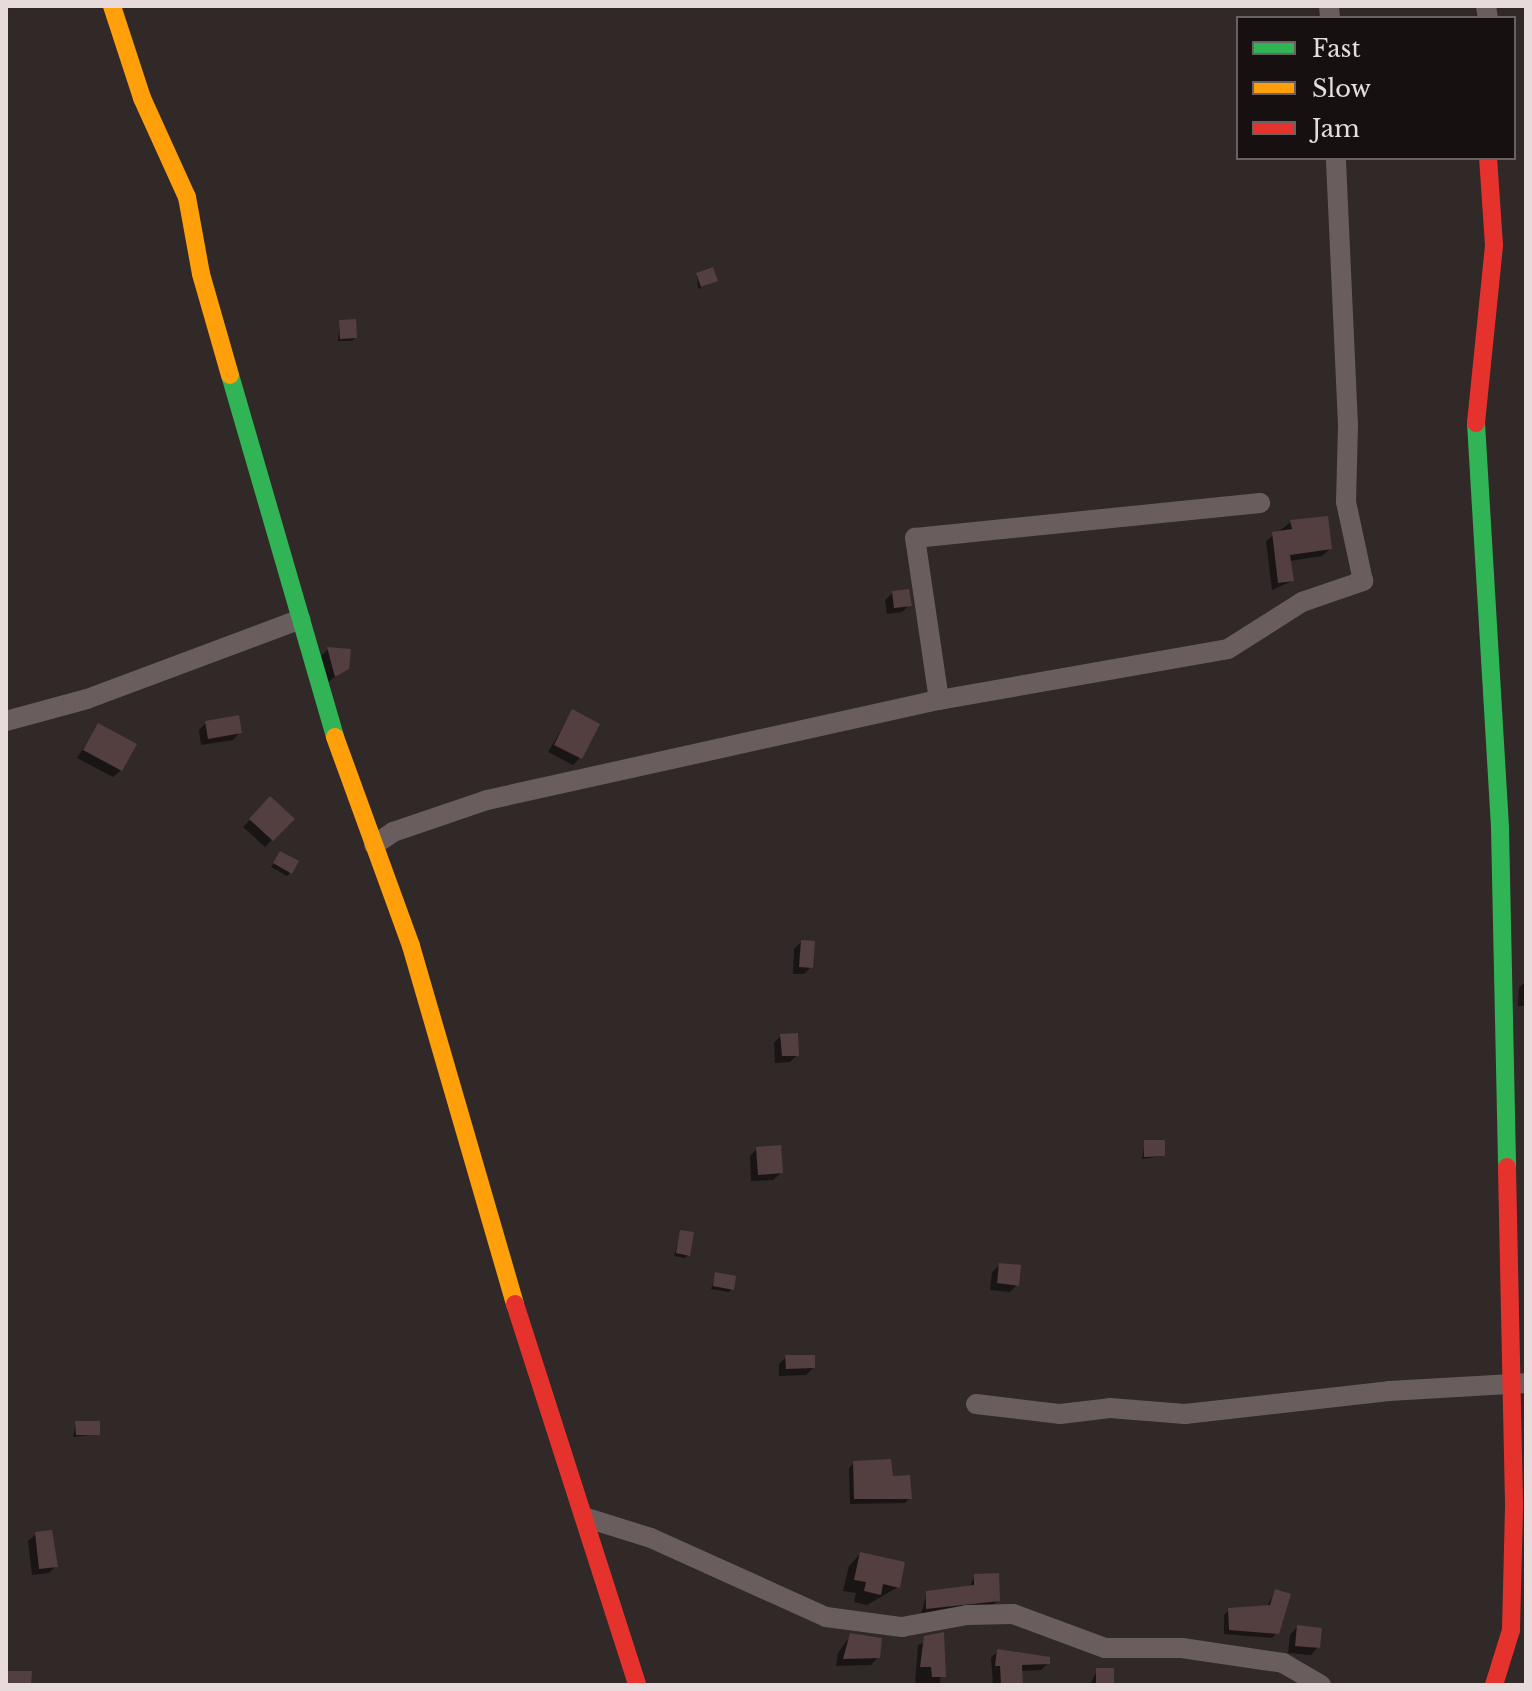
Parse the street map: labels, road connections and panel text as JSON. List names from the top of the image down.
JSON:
{
  "legend": ["Fast", "Slow", "Jam"]
}
